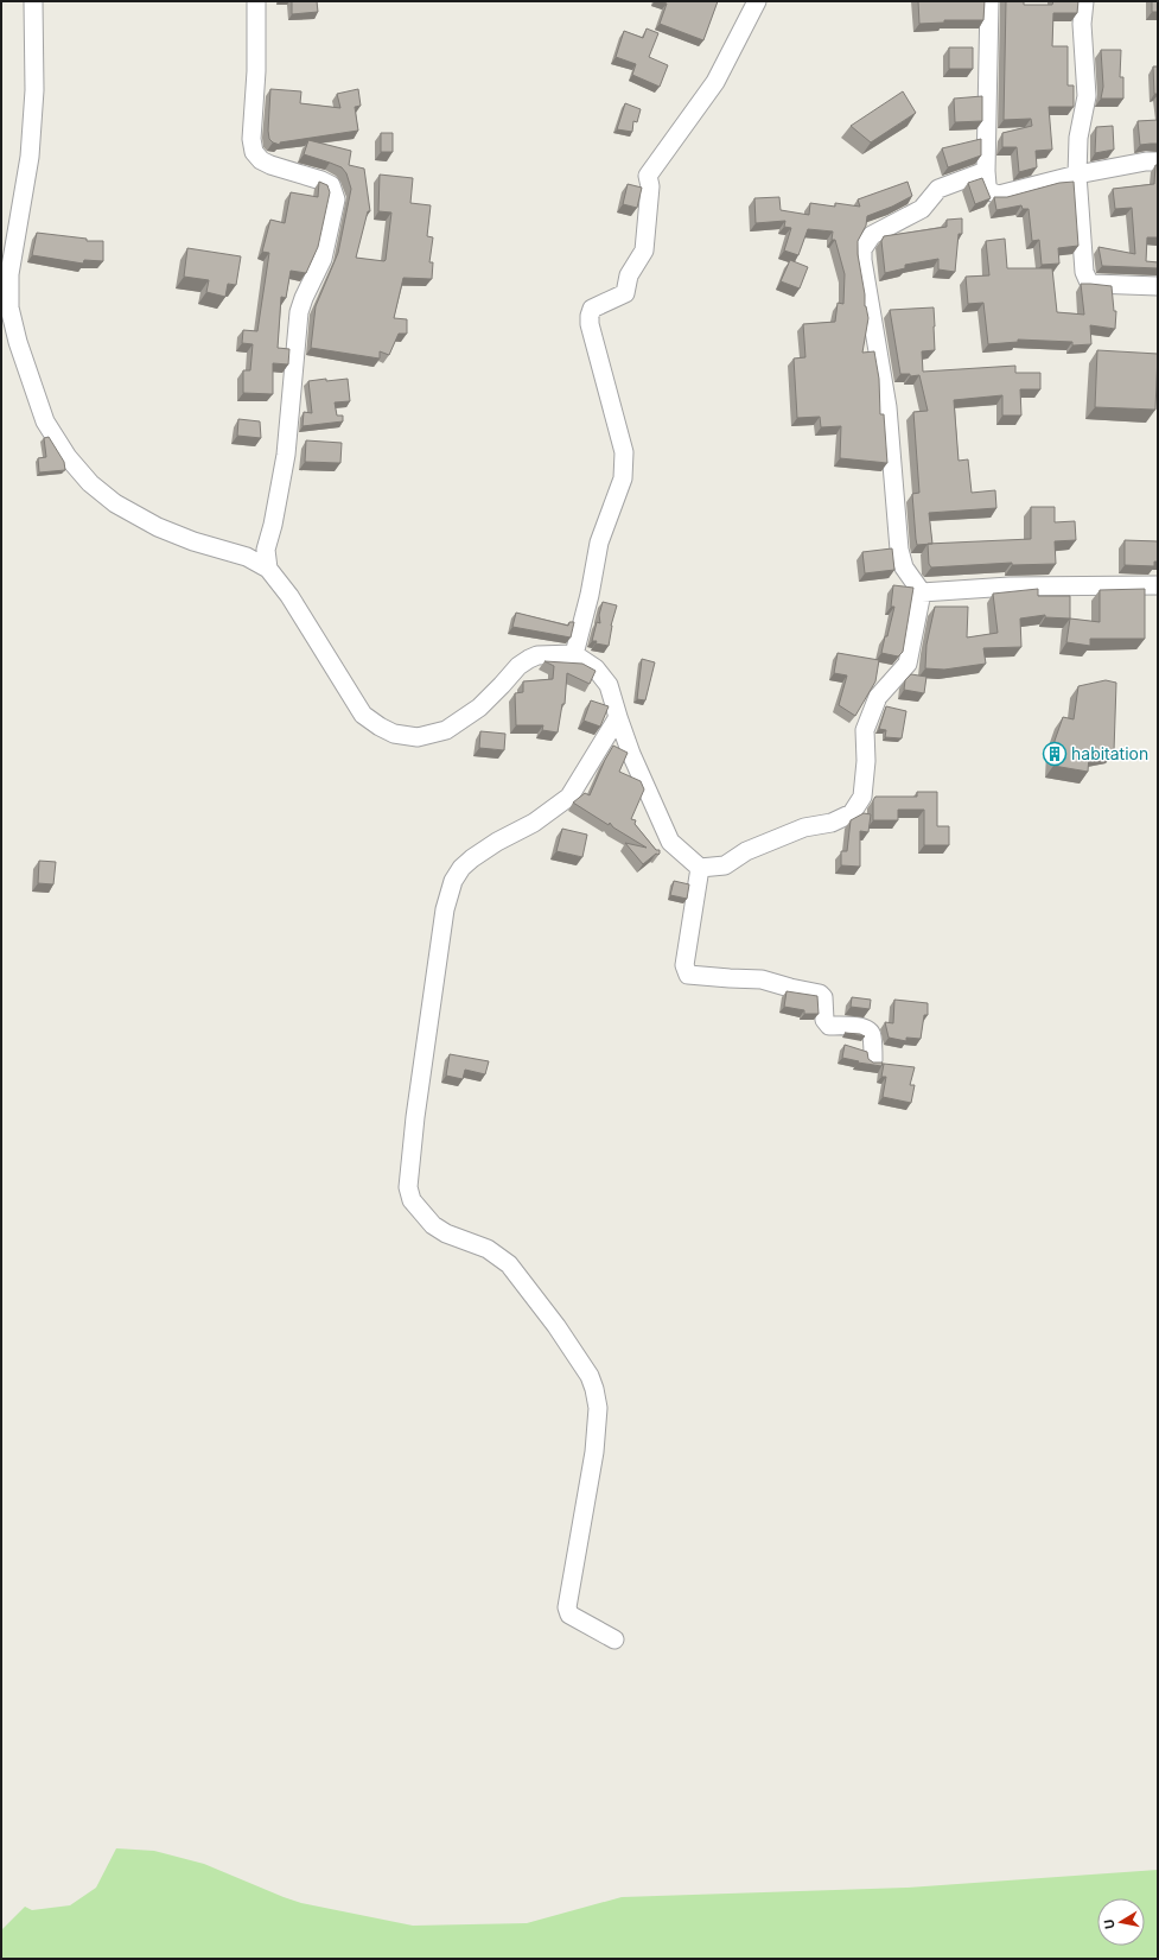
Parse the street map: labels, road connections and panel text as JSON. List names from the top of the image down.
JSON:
{
  "places": {
    "building": ["habitation"]
  },
  "north": "left"
}
